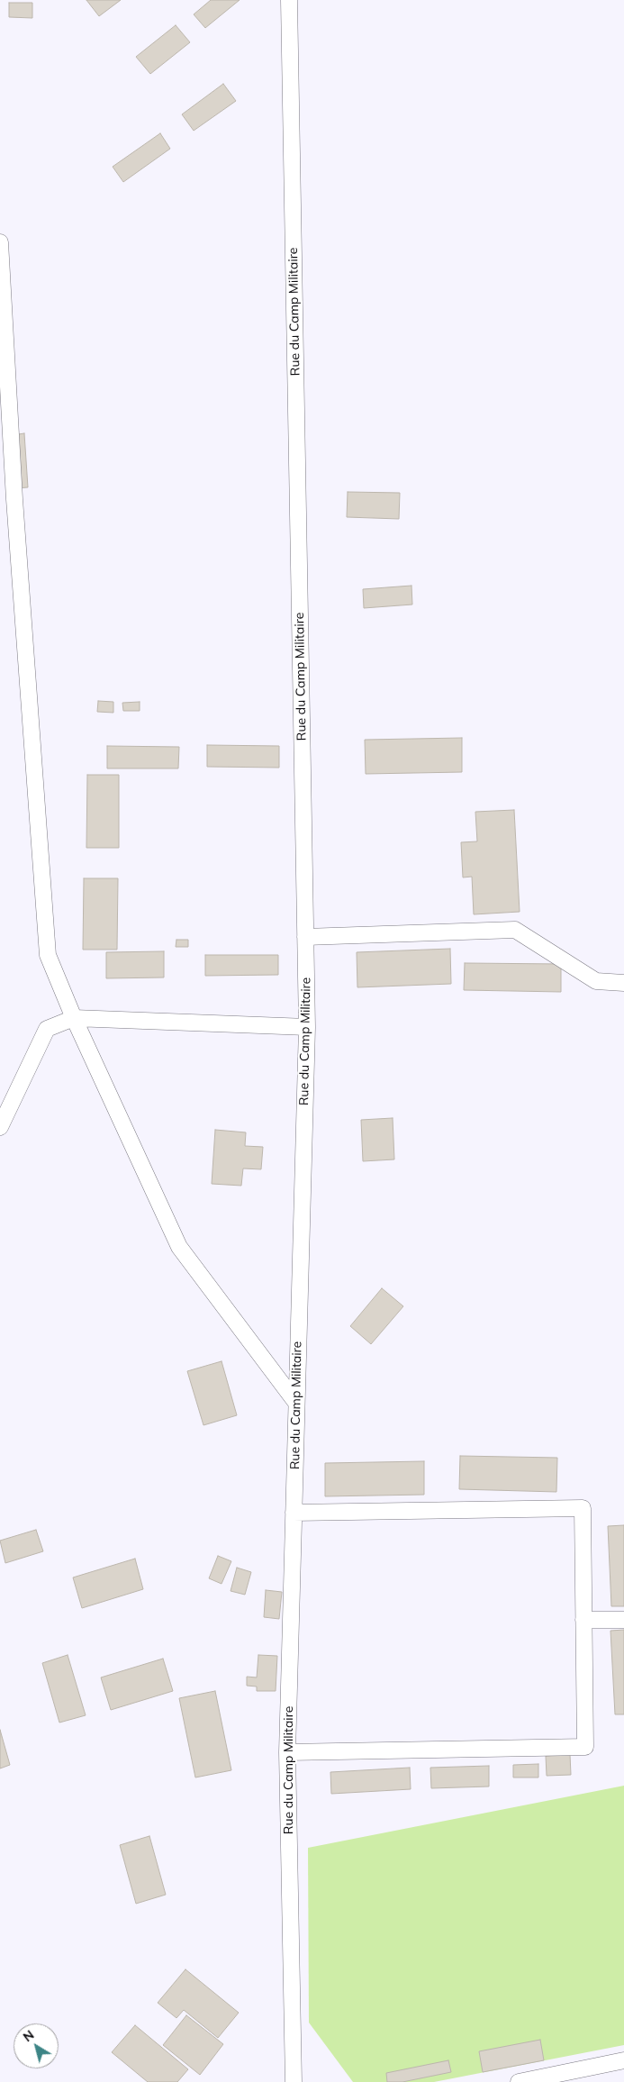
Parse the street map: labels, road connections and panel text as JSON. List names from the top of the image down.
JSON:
{
  "streets": {
    "street": ["Rue du Camp Militaire"]
  },
  "north": "top left"
}
